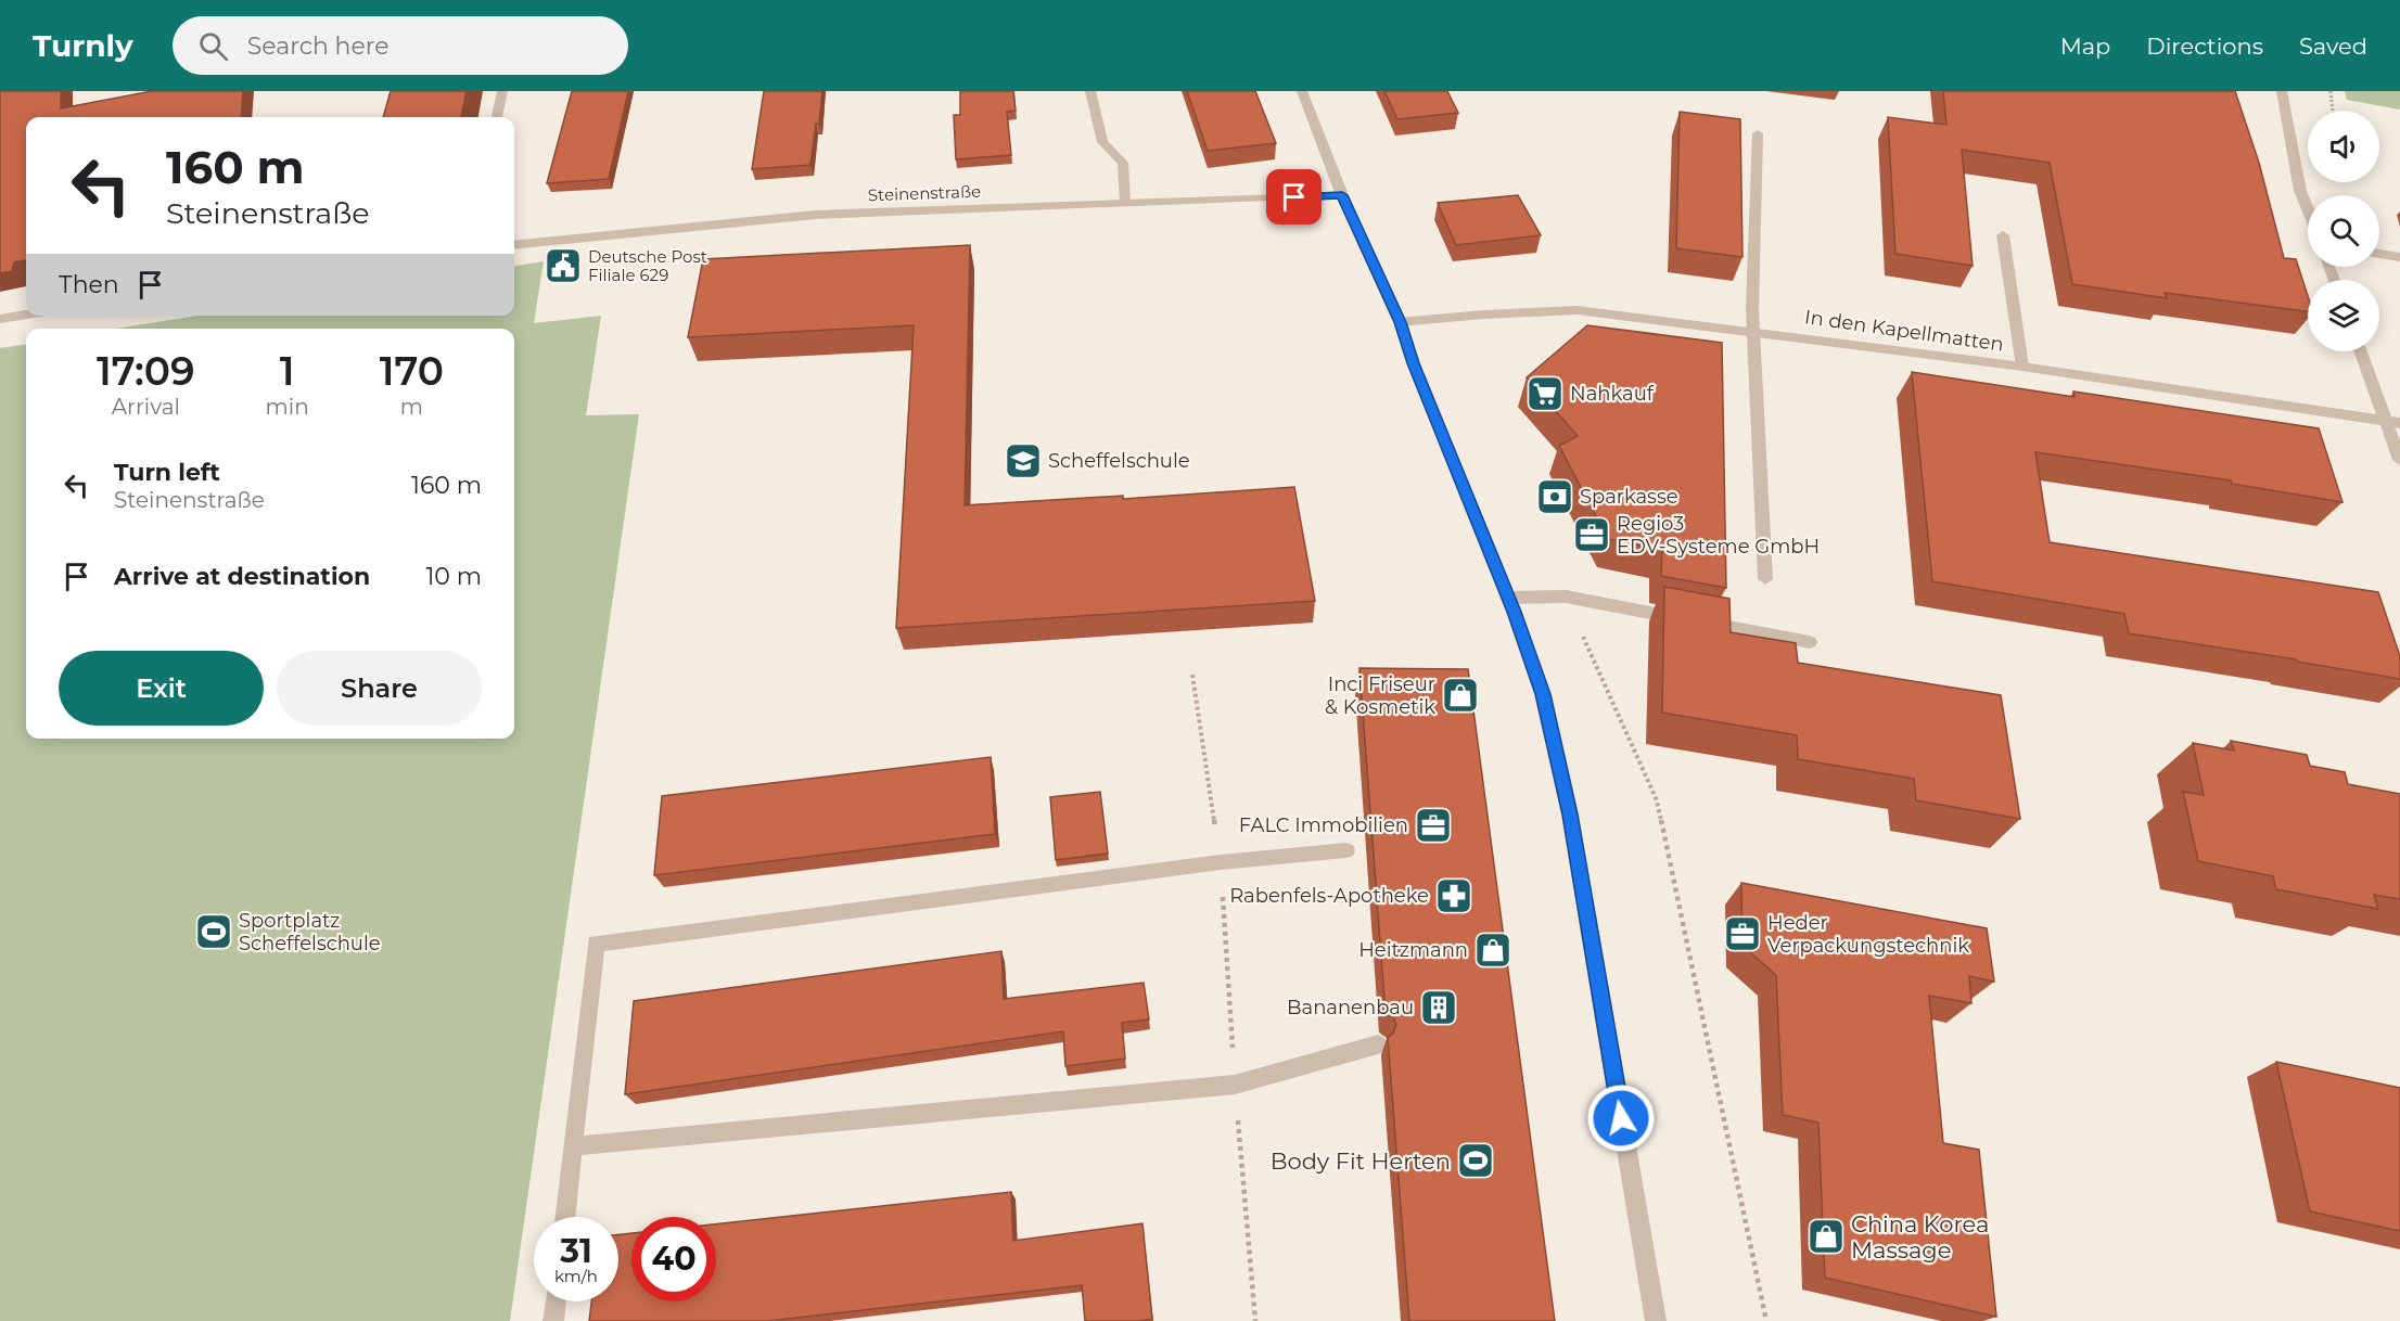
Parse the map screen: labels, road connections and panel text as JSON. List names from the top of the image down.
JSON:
{
  "streets": {
    "street": ["Steinenstraße", "In den Kapellmatten"]
  },
  "places": {
    "public building": ["Deutsche Post Filiale 629"],
    "supermarket": ["Nahkauf"],
    "school or university": ["Scheffelschule"],
    "bank": ["Sparkasse"],
    "office": ["Regio3 EDV-Systeme GmbH", "FALC Immobilien", "Heder Verpackungstechnik"],
    "shop": ["Inci Friseur & Kosmetik", "Heitzmann", "China Korea Massage"],
    "pharmacy": ["Rabenfels-Apotheke"],
    "sports": ["Sportplatz Scheffelschule", "Body Fit Herten"],
    "building": ["Bananenbau"]
  },
  "page": {
    "header": "Turnly",
    "search": "Search here",
    "nav": ["Map", "Directions", "Saved"],
    "turn": ["160 m", "Steinenstraße"],
    "then": "Then",
    "eta": [
      "17:09",
      "Arrival",
      "1",
      "min",
      "170",
      "m"
    ],
    "list": [
      {
        "name": "Turn left",
        "note": "Steinenstraße",
        "value": "160 m"
      },
      {
        "name": "Arrive at destination",
        "value": "10 m"
      }
    ],
    "buttons": ["Exit", "Share"],
    "speed": "31 km/h",
    "limit": "40"
  }
}
